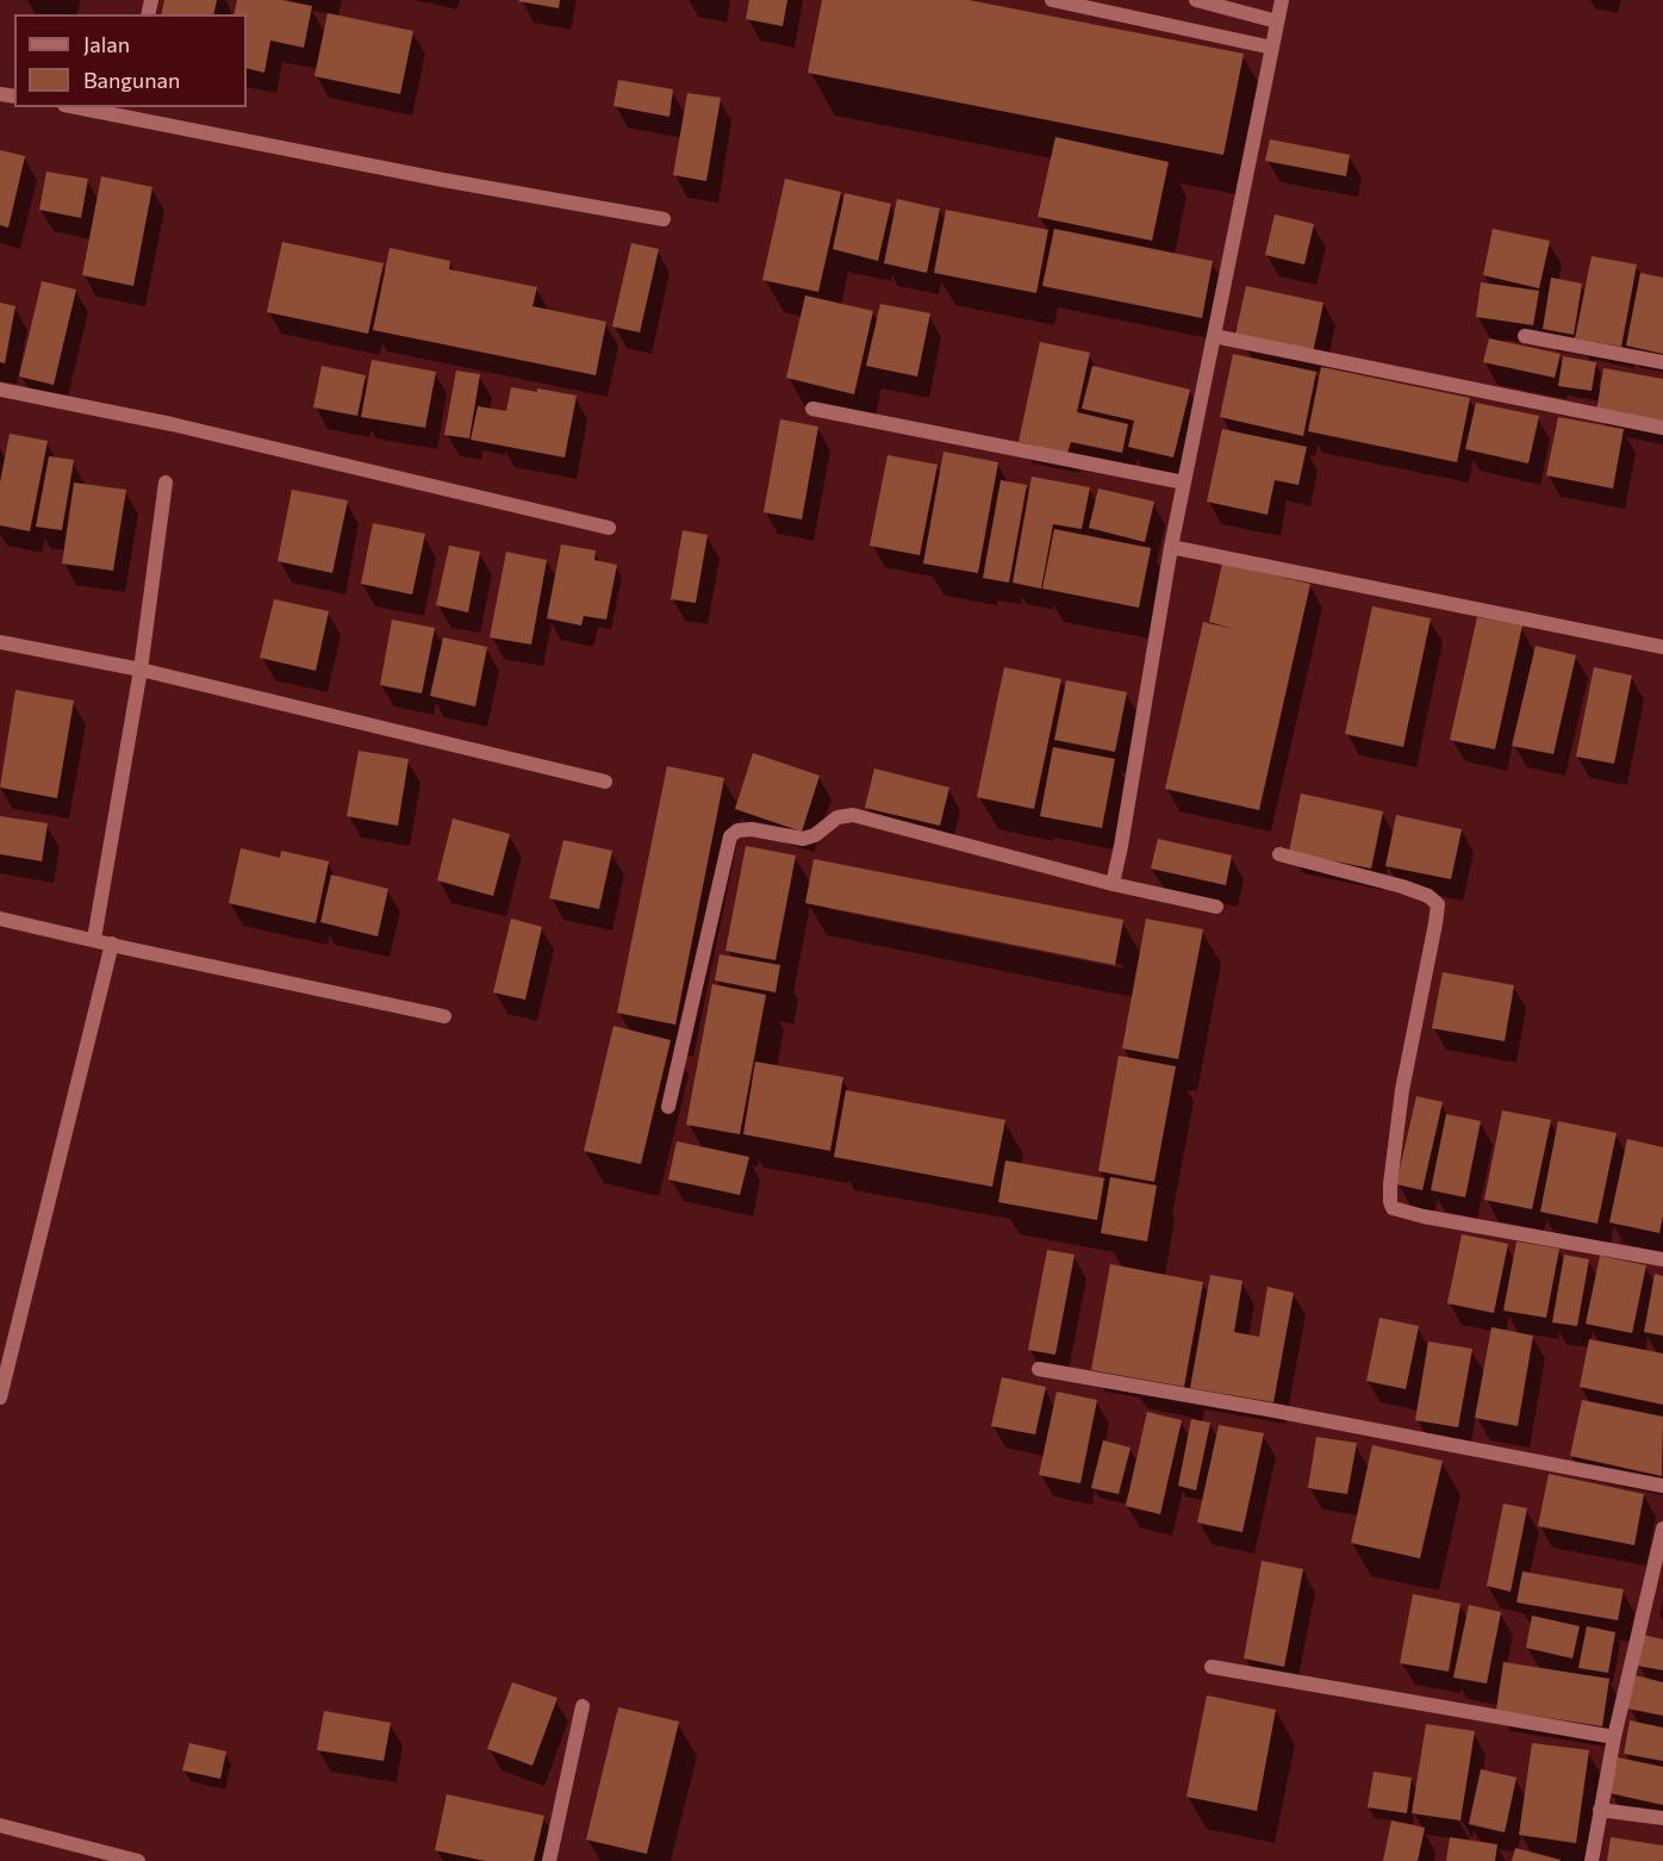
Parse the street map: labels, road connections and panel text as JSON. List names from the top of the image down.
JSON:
{
  "legend": ["Jalan", "Bangunan"]
}
